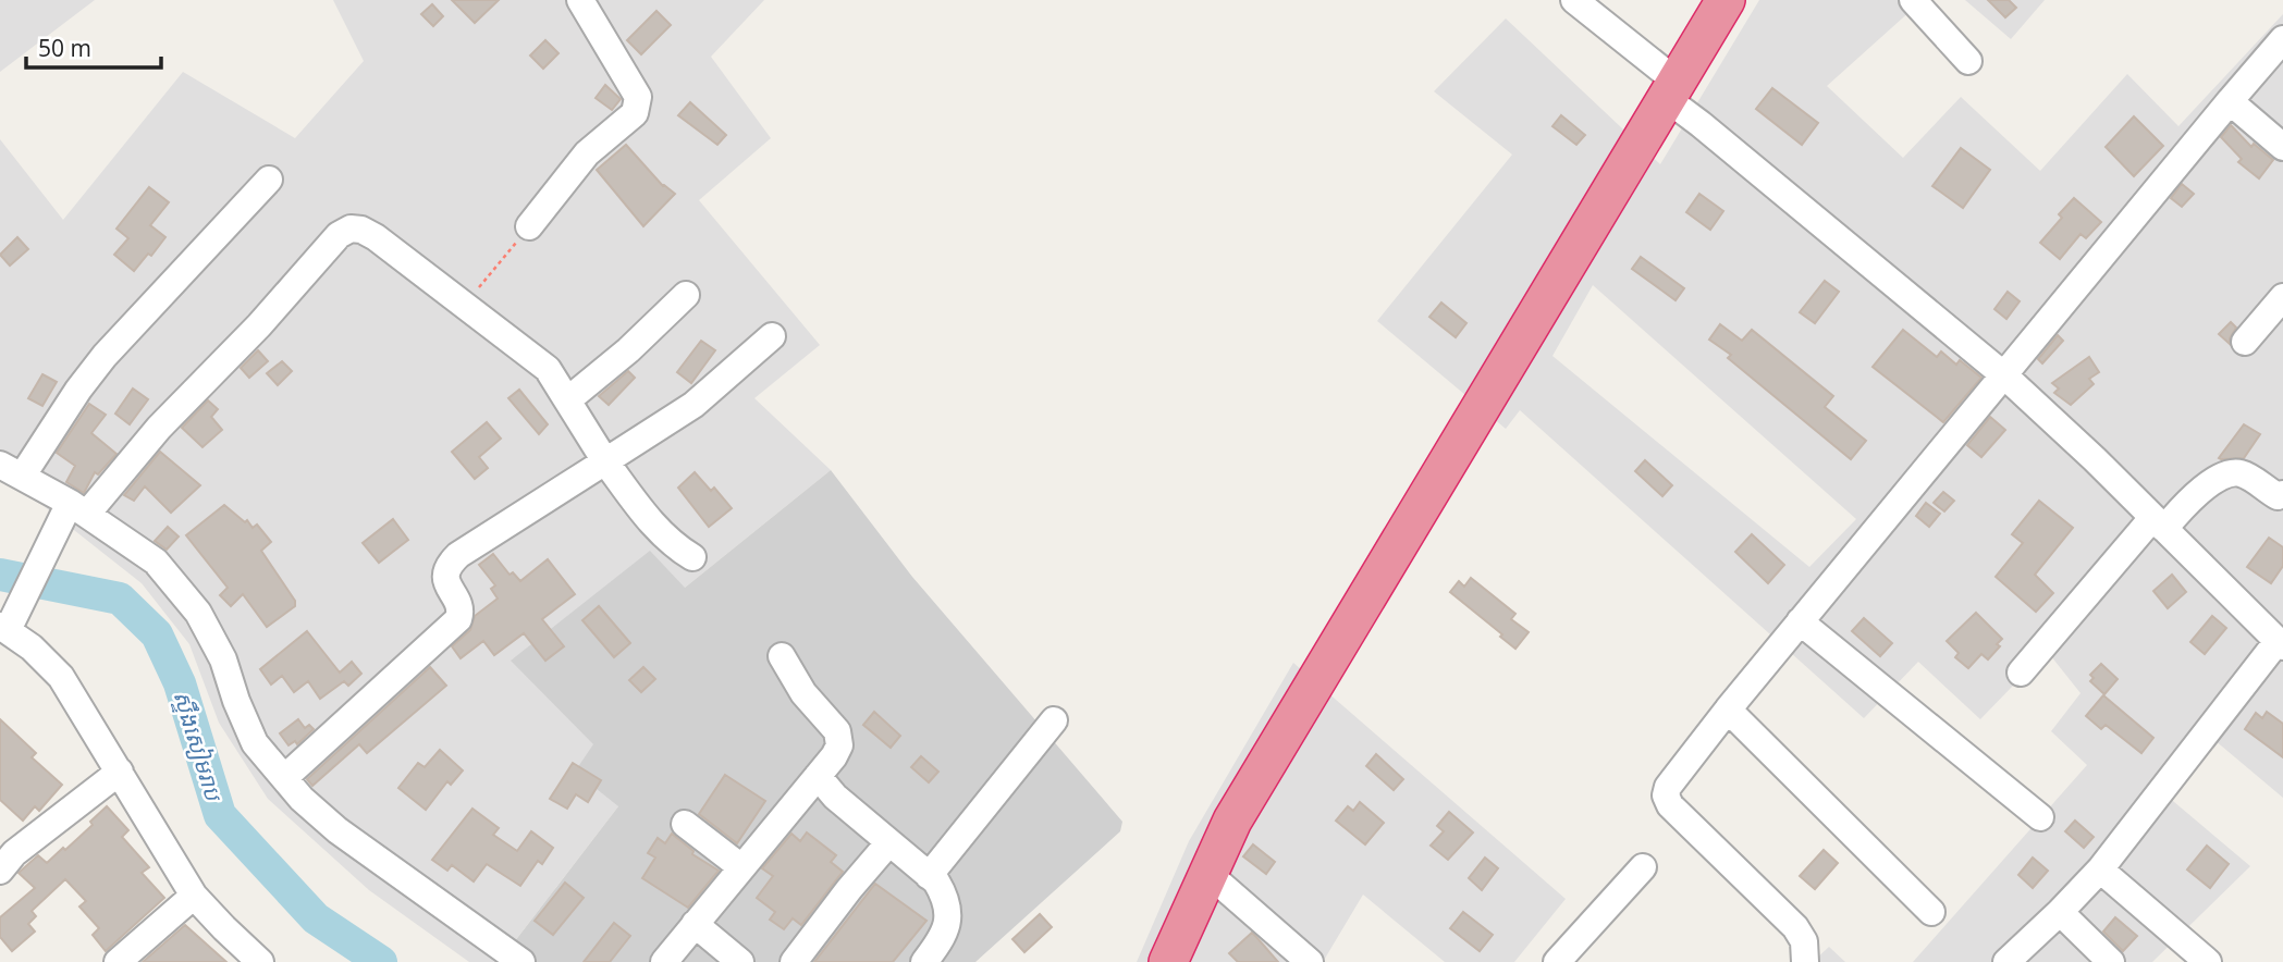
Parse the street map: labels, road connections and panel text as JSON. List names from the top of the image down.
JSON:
{
  "water": ["ស្ទឹងសៀមរាប"],
  "scale_bar": "50 m"
}
